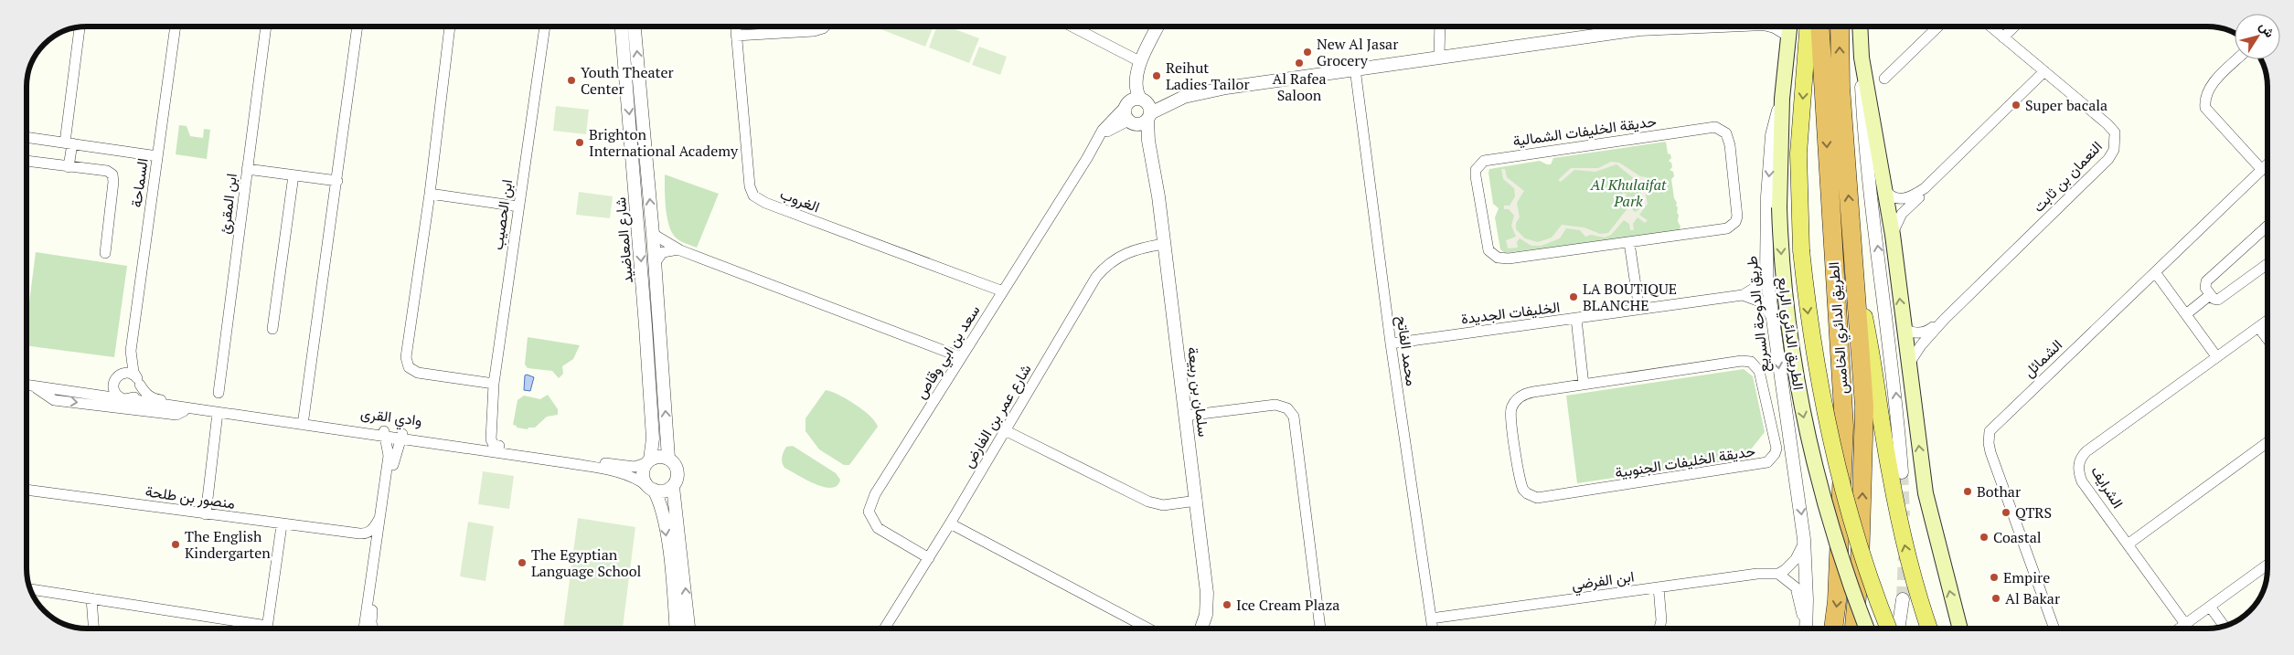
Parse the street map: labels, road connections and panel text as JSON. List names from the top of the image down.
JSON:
{
  "streets": {
    "highway": ["الطريق الدائري الخامس"],
    "main road": ["الطريق الدائري الرابع"],
    "street": [
      "حديقة الخليفات الشمالية",
      "النعمان بن ثابت",
      "السماحة",
      "الغروب",
      "ابن المقرئ",
      "ابن الحصيب",
      "شارع المعاضيد",
      "الخليفات الجديدة",
      "طريق الدوحة السريع",
      "محمد الفاتح",
      "سعد بن ابي وقاص",
      "الشمائل",
      "سلمان بن ربيعة",
      "شارع عمر بن الفارض",
      "وادي القرى",
      "حديقة الخليفات الجنوبية",
      "الشرايف",
      "منصور بن طلحة",
      "ابن الفرضي"
    ]
  },
  "crossings": [
    ["السماحة", "وادي القرى"],
    ["الغروب", "سعد بن ابي وقاص"],
    ["ابن الحصيب", "وادي القرى"],
    ["شارع المعاضيد", "وادي القرى"],
    ["الخليفات الجديدة", "طريق الدوحة السريع"],
    ["الخليفات الجديدة", "محمد الفاتح"],
    ["طريق الدوحة السريع", "الطريق الدائري الرابع"],
    ["محمد الفاتح", "ابن الفرضي"],
    ["سعد بن ابي وقاص", "سلمان بن ربيعة"],
    ["سعد بن ابي وقاص", "شارع عمر بن الفارض"],
    ["سلمان بن ربيعة", "شارع عمر بن الفارض"]
  ],
  "parks": ["Al Khulaifat Park"],
  "places": [
    "New Al Jasar Grocery",
    "Al Rafea Saloon",
    "Reihut Ladies Tailor",
    "Youth Theater Center",
    "Super bacala",
    "Brighton International Academy",
    "LA BOUTIQUE BLANCHE",
    "Bothar",
    "QTRS",
    "Coastal",
    "The English Kindergarten",
    "The Egyptian Language School",
    "Empire",
    "Al Bakar",
    "Ice Cream Plaza"
  ],
  "north": "top right"
}
